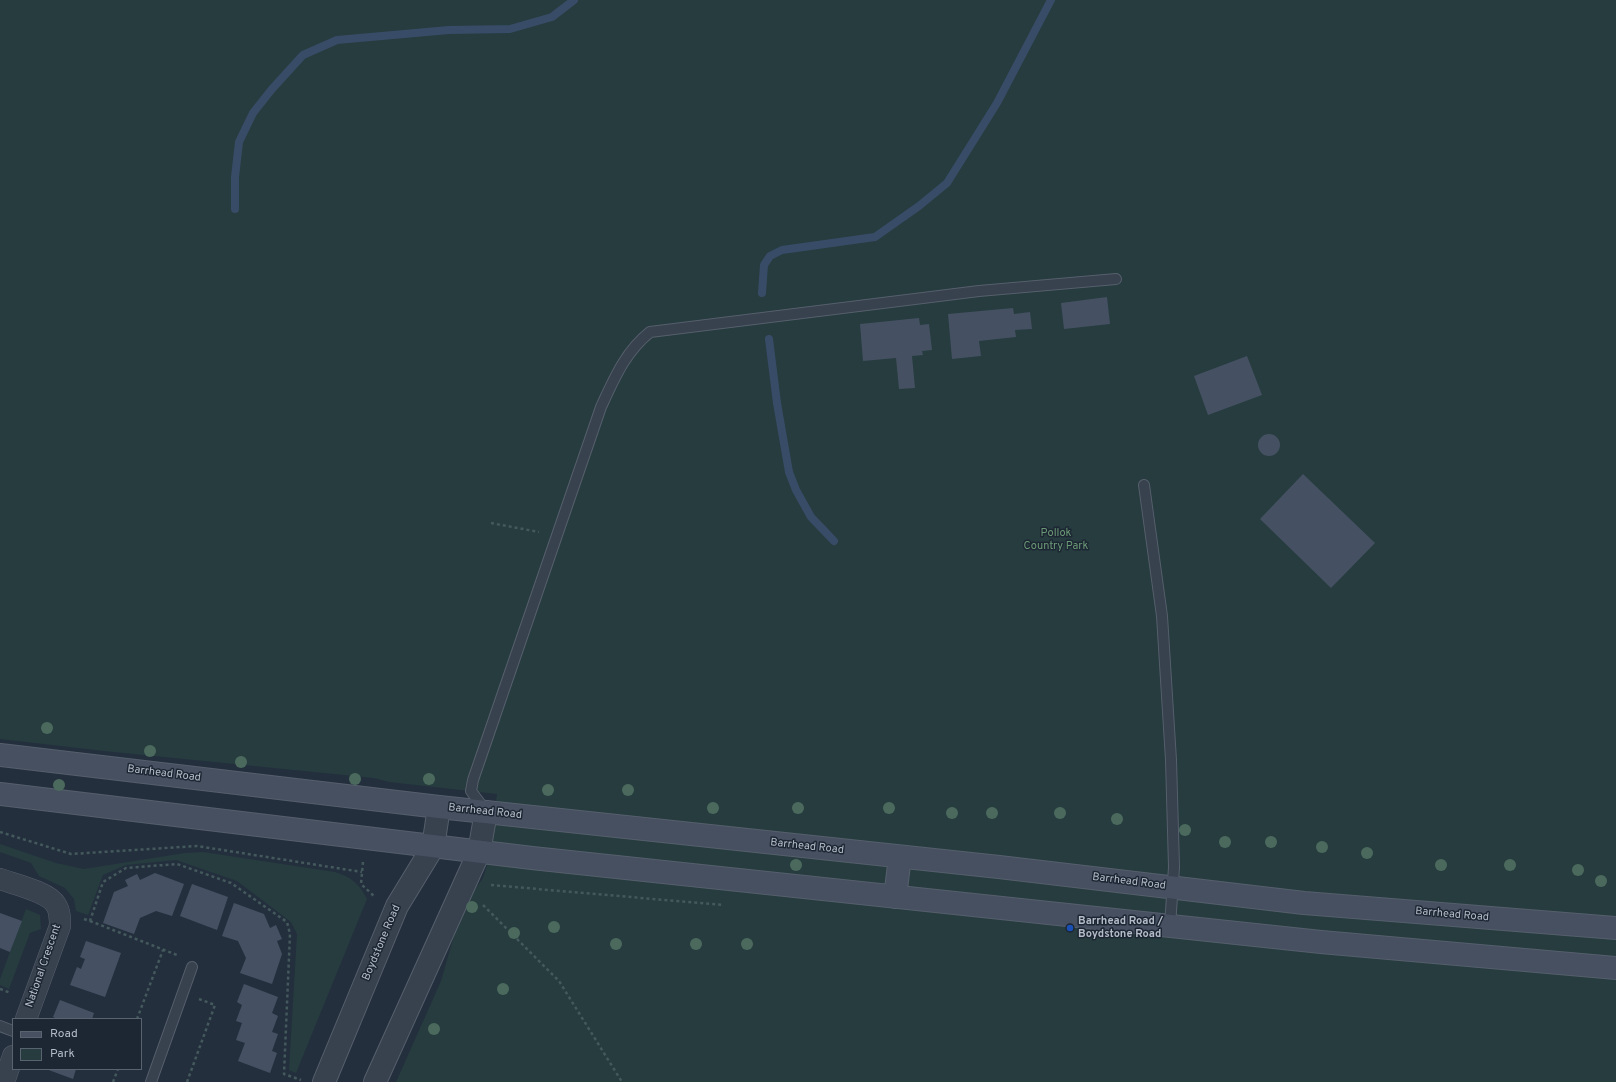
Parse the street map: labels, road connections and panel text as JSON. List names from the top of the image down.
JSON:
{
  "streets": {
    "main road": ["Barrhead Road"],
    "street": ["Boydstone Road", "National Crescent"]
  },
  "crossings": [
    ["Barrhead Road", "Boydstone Road"]
  ],
  "parks": ["Pollok Country Park"],
  "places": ["Barrhead Road / Boydstone Road"],
  "legend": ["Road", "Park"]
}
